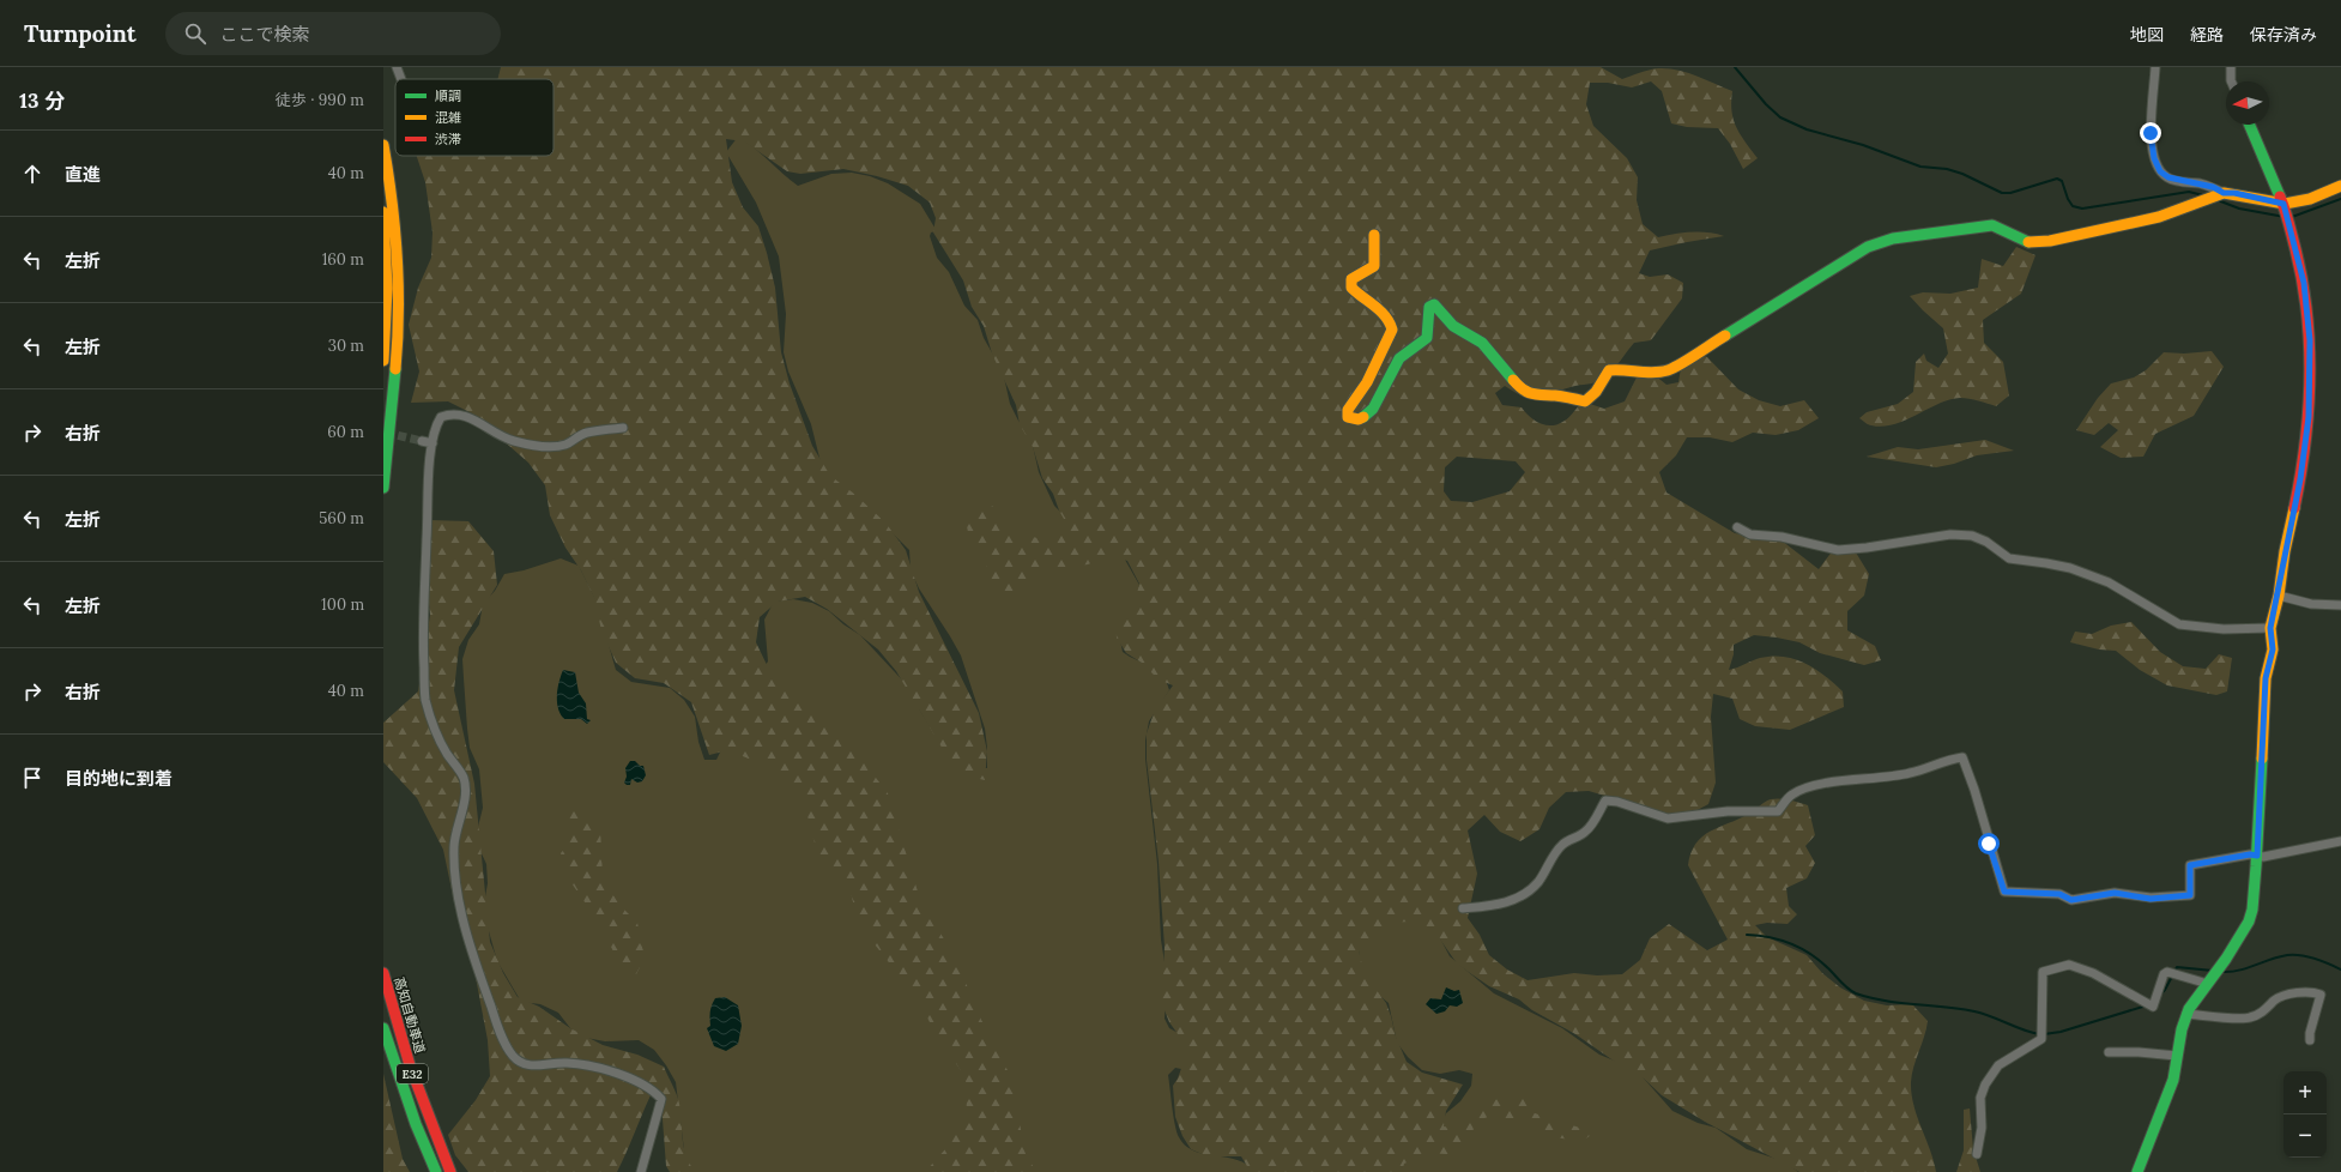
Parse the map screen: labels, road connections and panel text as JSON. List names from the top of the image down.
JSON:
{
  "streets": {
    "main road": ["高知自動車道", "E32"]
  },
  "legend": ["順調", "混雑", "渋滞"],
  "north": "left",
  "page": {
    "header": "Turnpoint",
    "search": "ここで検索",
    "nav": ["地図", "経路", "保存済み"],
    "heading": ["13 分", "徒歩 · 990 m"],
    "list": [
      ["直進", "40 m"],
      ["左折", "160 m"],
      ["左折", "30 m"],
      ["右折", "60 m"],
      ["左折", "560 m"],
      ["左折", "100 m"],
      ["右折", "40 m"],
      "目的地に到着"
    ],
    "map_buttons": ["+", "−"]
  }
}
